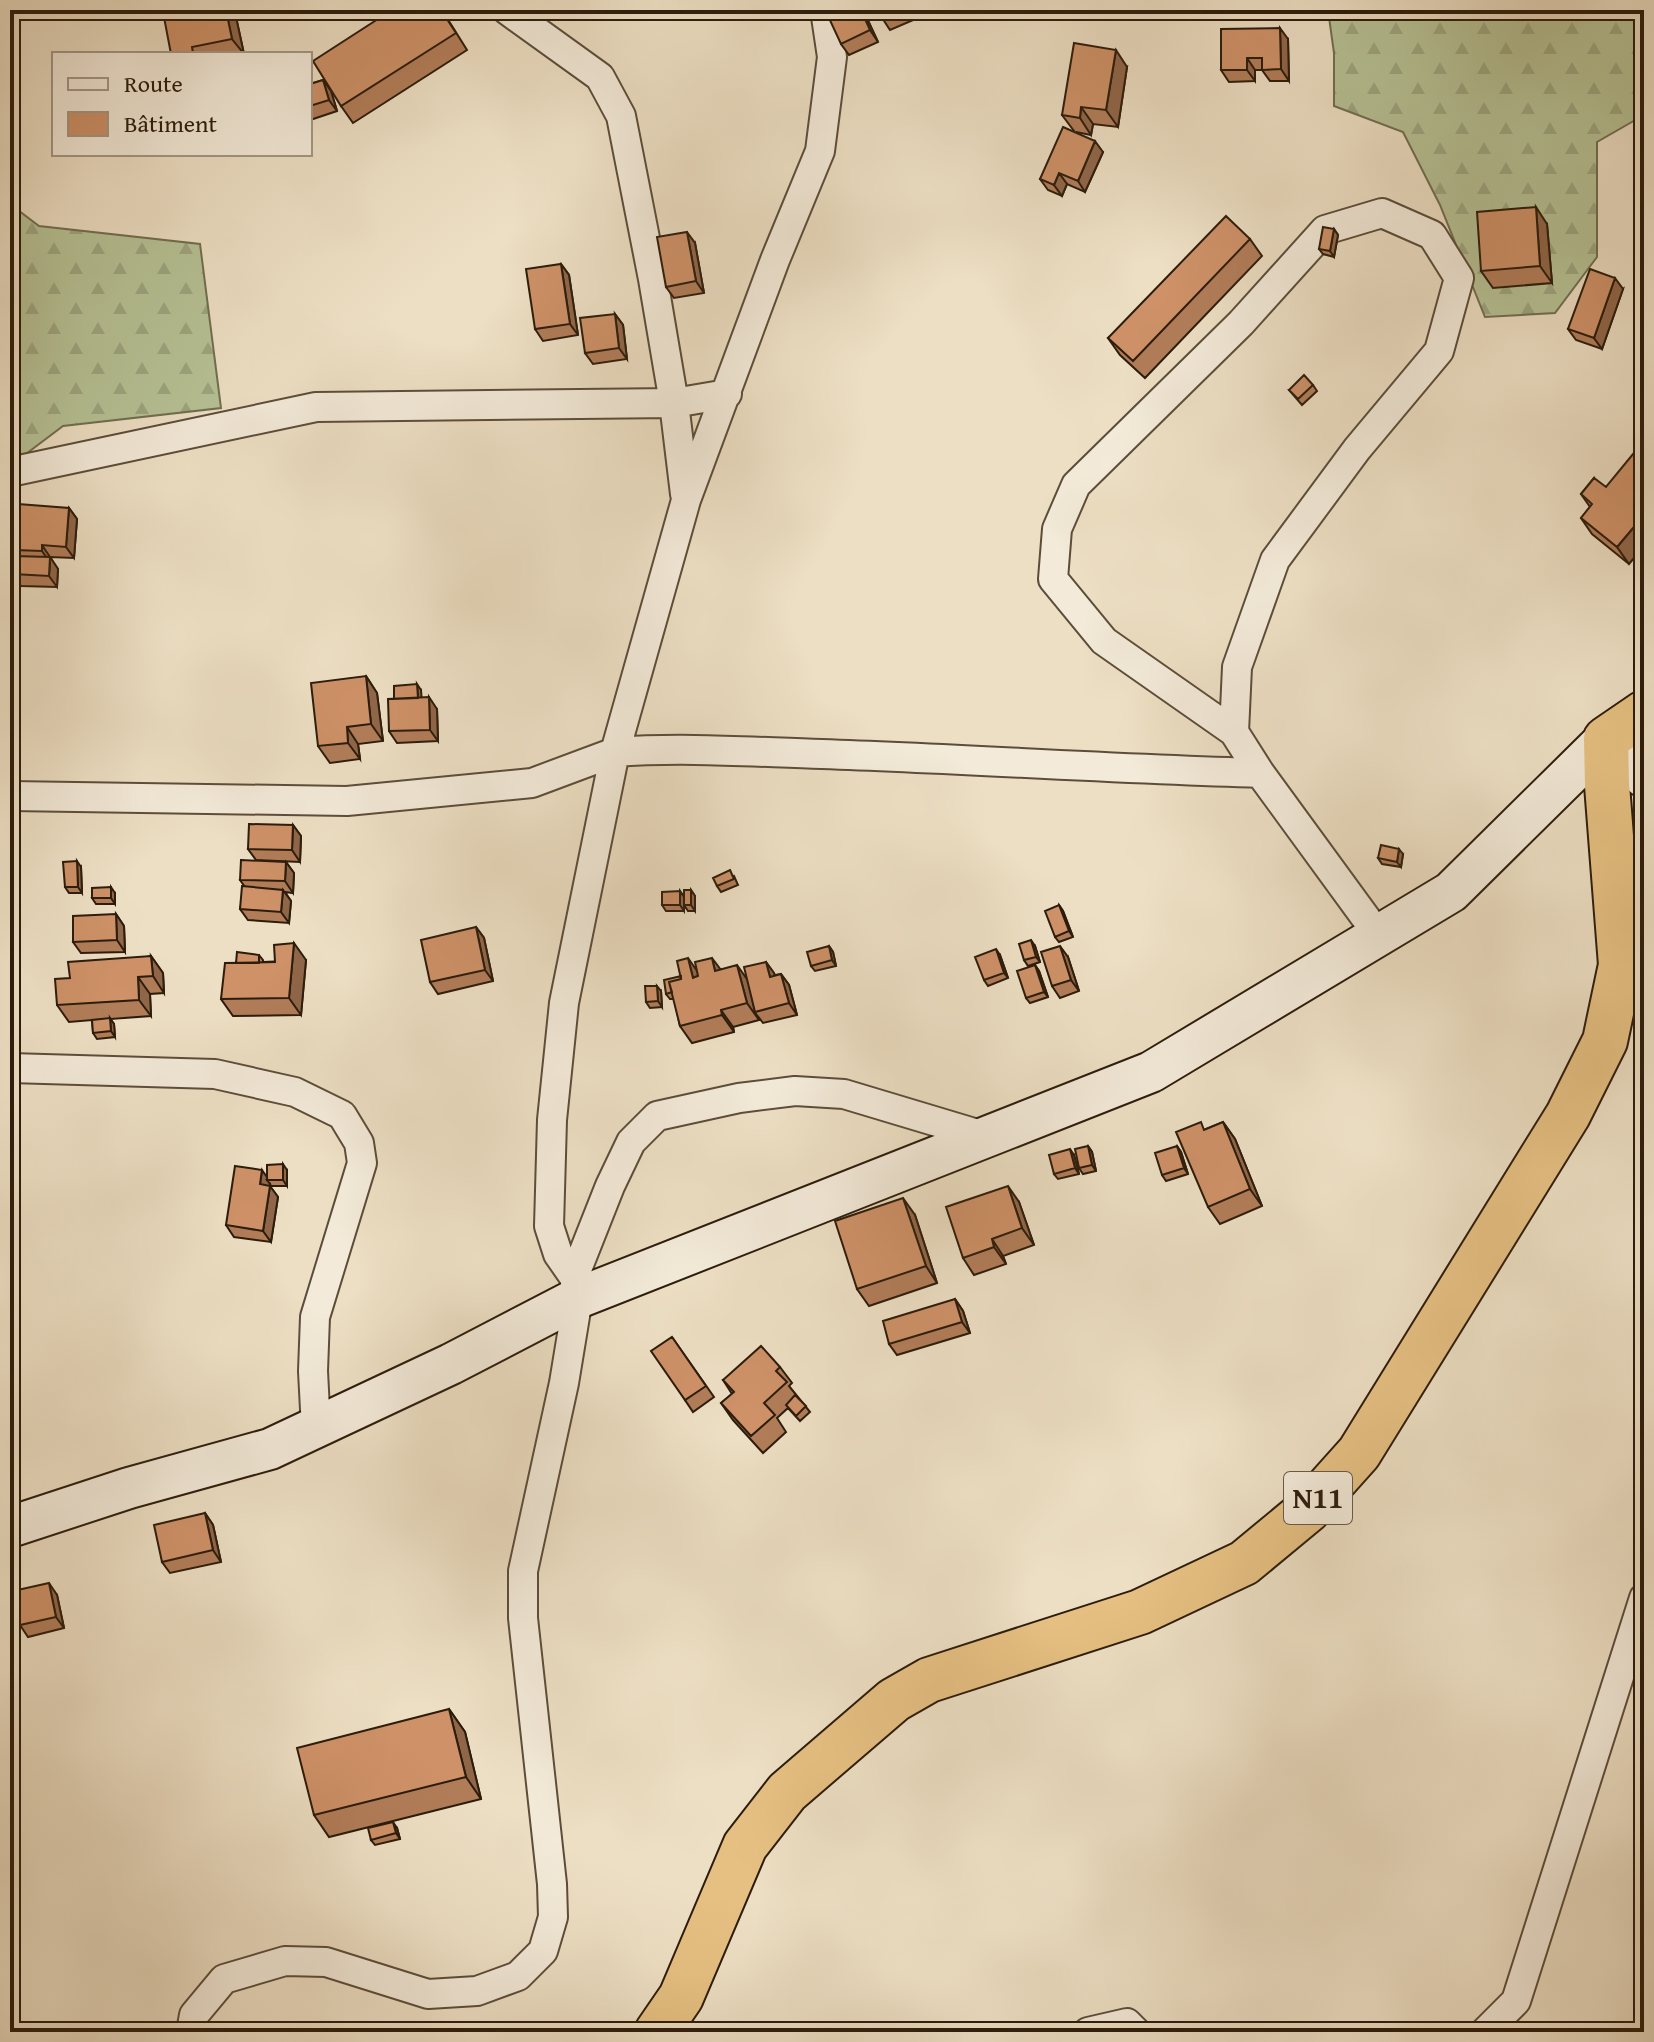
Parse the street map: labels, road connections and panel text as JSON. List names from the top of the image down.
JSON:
{
  "streets": {
    "highway": ["N11"]
  },
  "legend": ["Route", "Bâtiment"]
}
